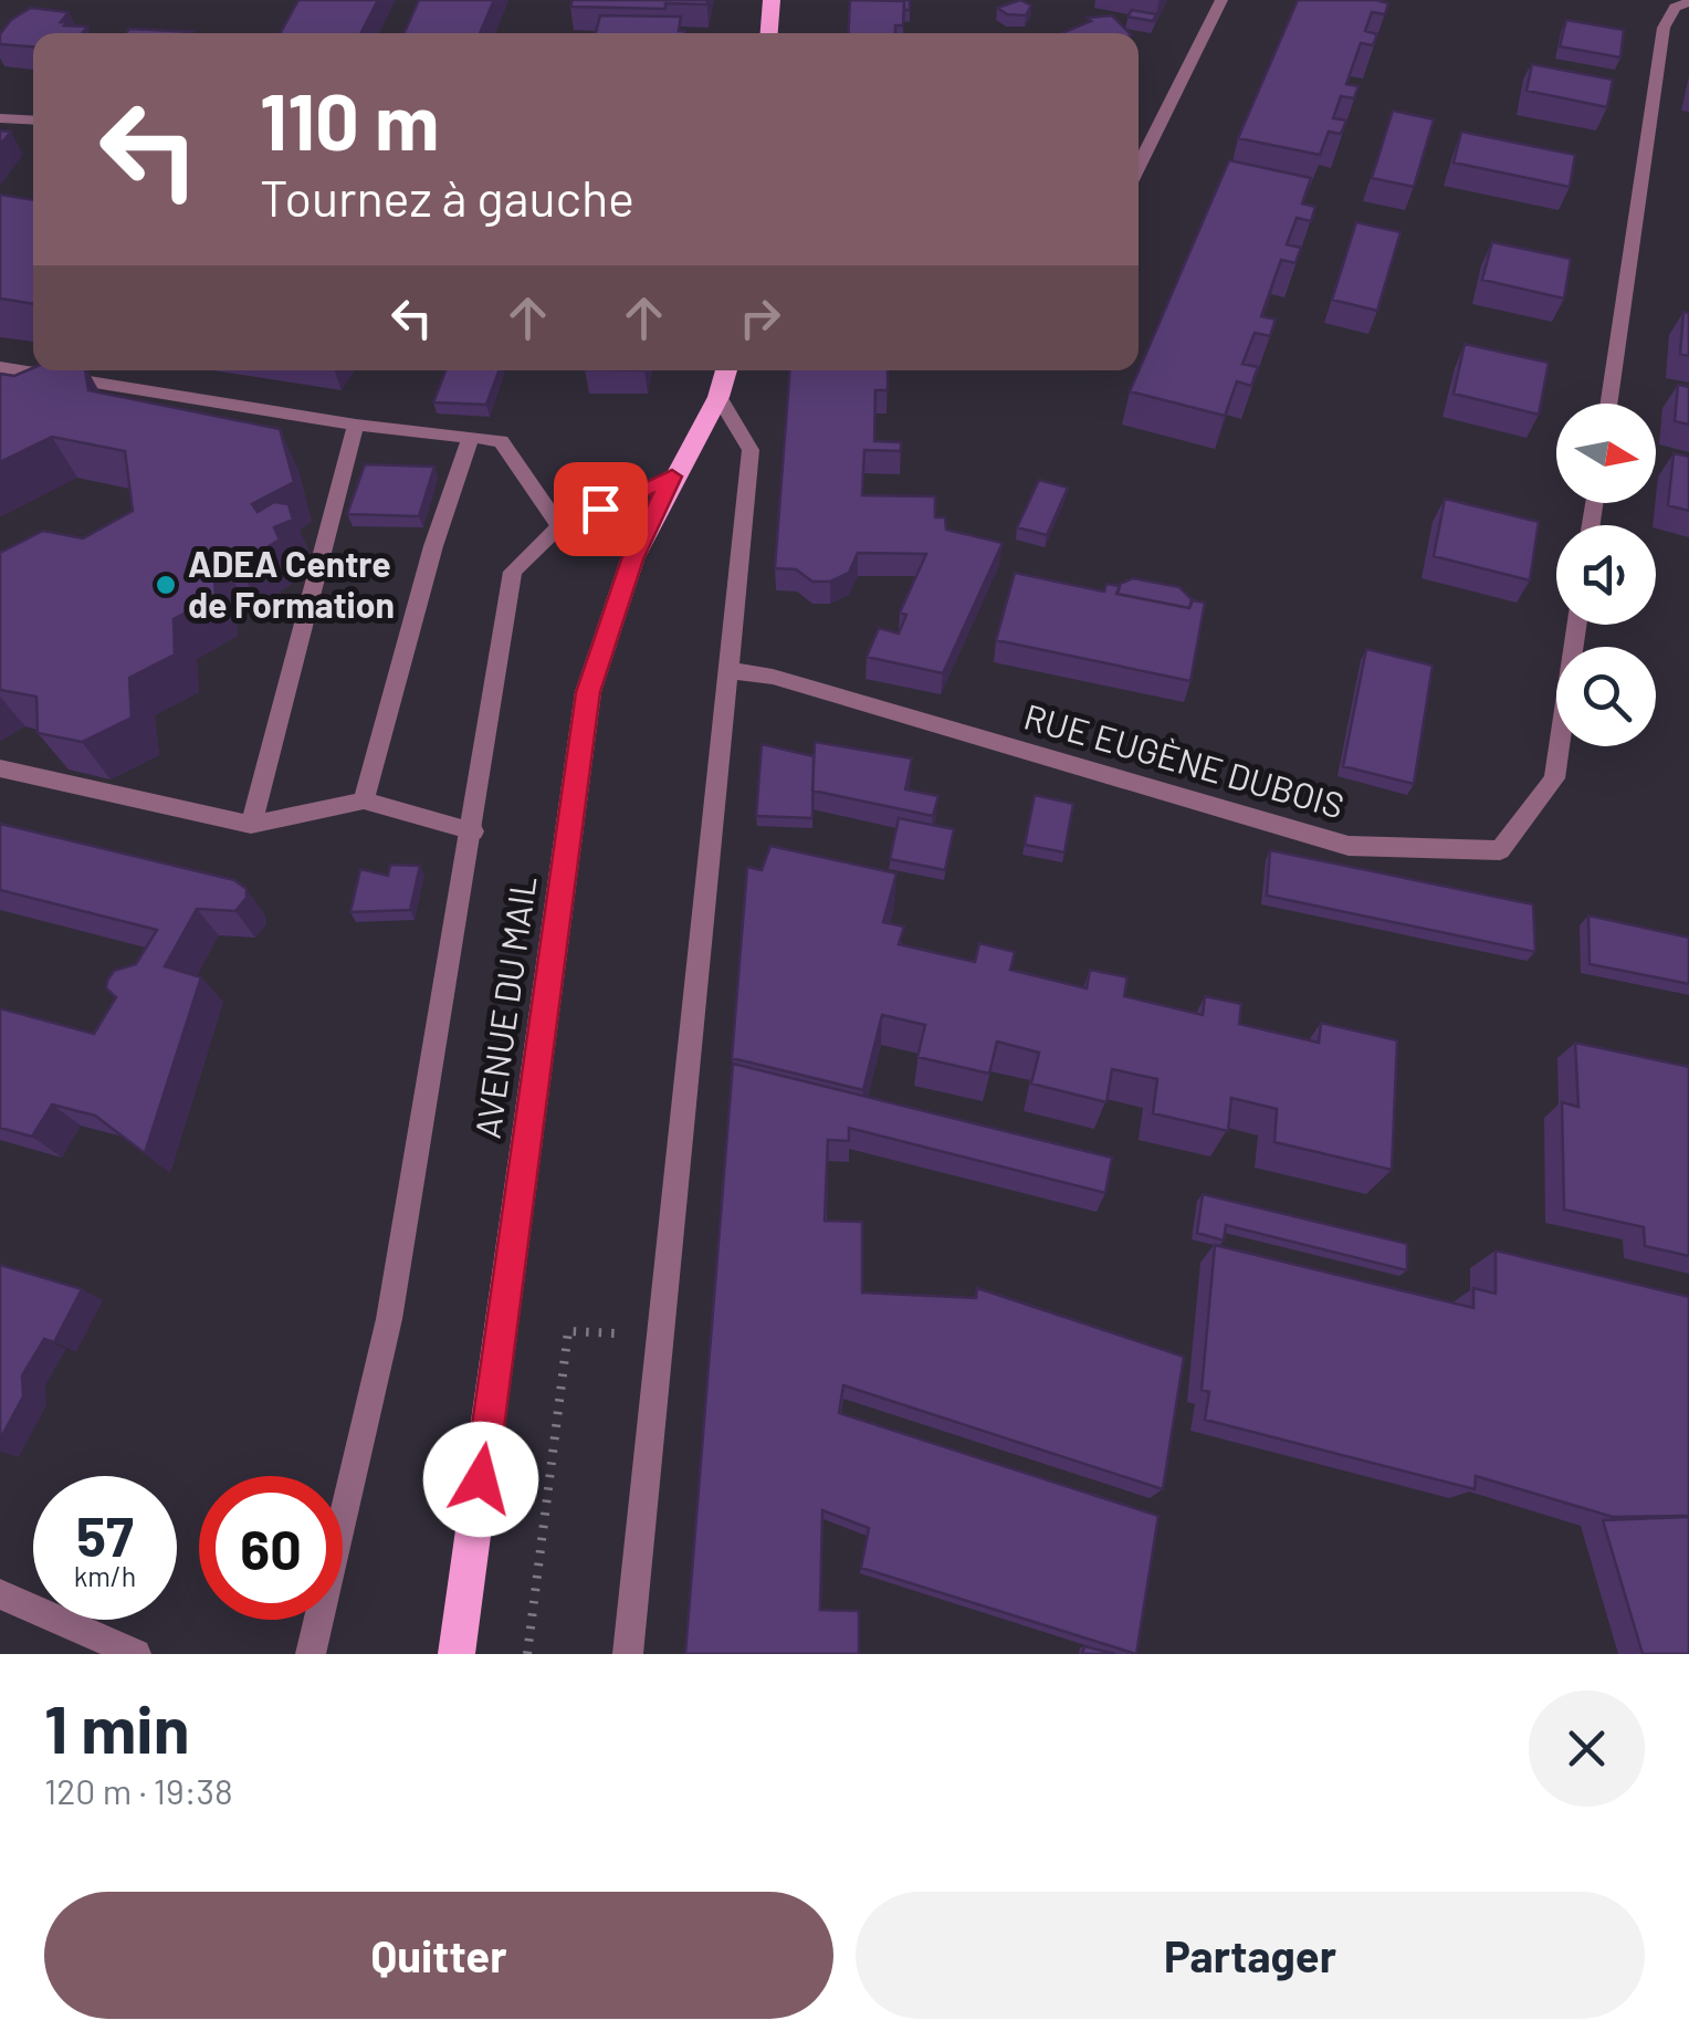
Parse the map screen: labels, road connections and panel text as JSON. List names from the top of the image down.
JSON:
{
  "streets": {
    "main road": ["AVENUE DU MAIL"],
    "street": ["RUE EUGÈNE DUBOIS"]
  },
  "places": ["ADEA Centre de Formation"],
  "north": "right",
  "page": {
    "turn": ["110 m", "Tournez à gauche"],
    "speed": "57 km/h",
    "limit": "60",
    "heading": ["1 min", "120 m · 19:38"],
    "buttons": ["Quitter", "Partager"]
  }
}
